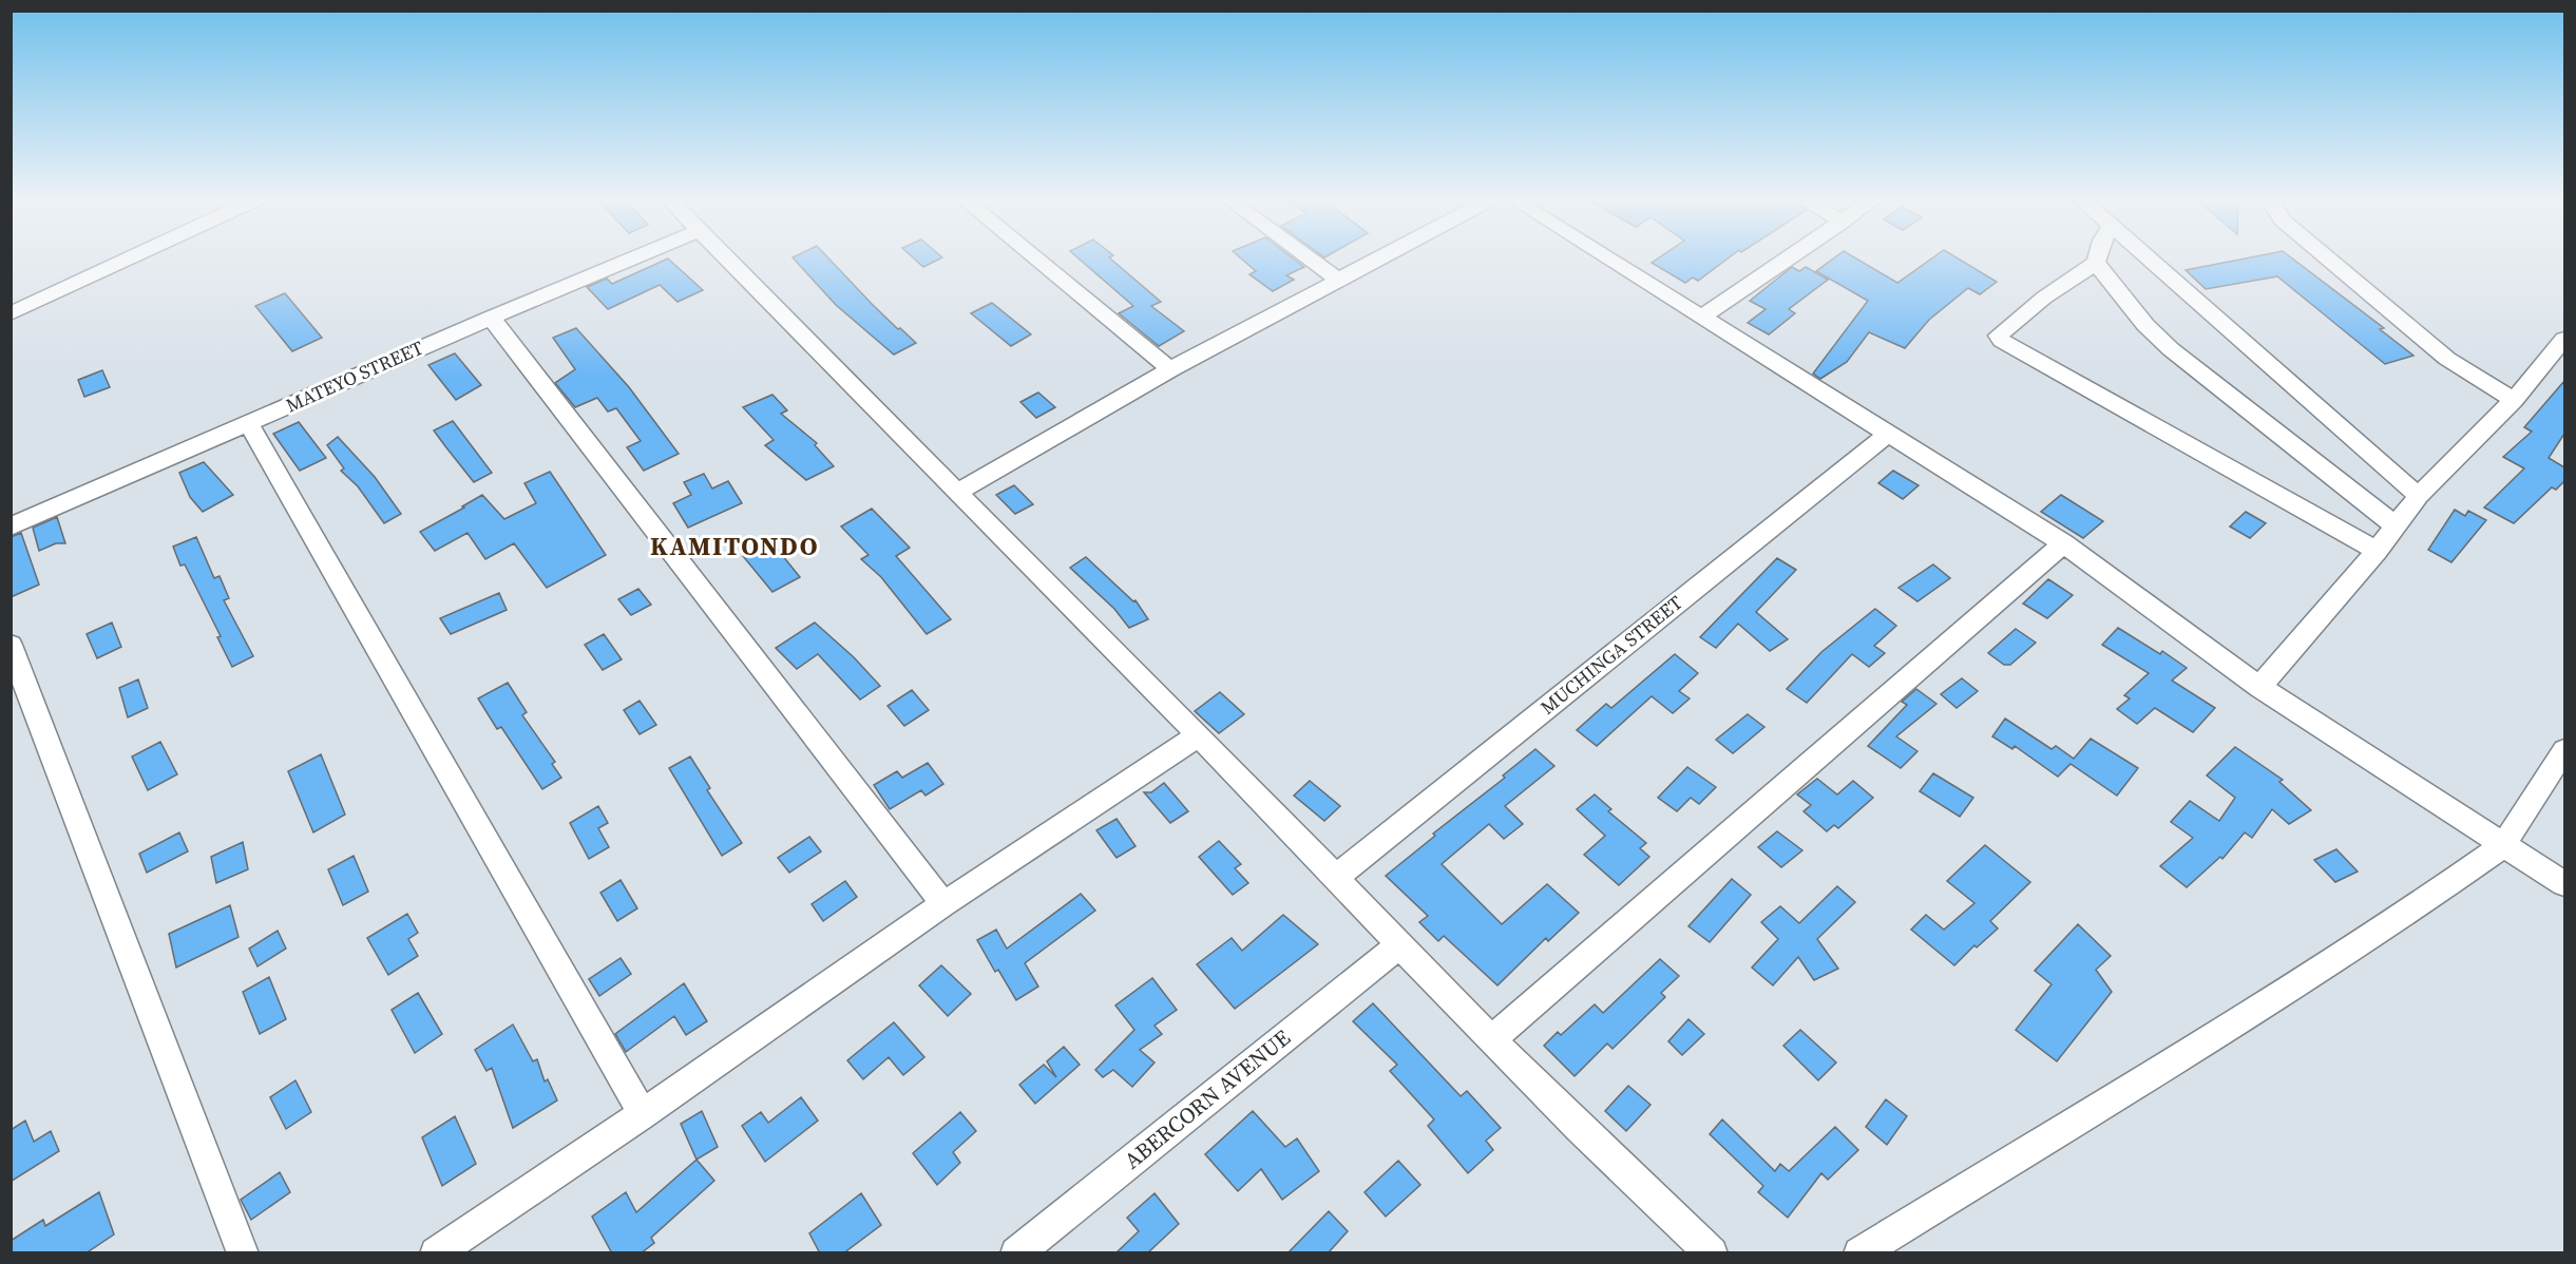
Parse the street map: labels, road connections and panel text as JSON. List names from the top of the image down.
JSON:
{
  "streets": {
    "street": ["MATEYO STREET", "MUCHINGA STREET", "ABERCORN AVENUE"]
  },
  "districts": ["KAMITONDO"]
}
